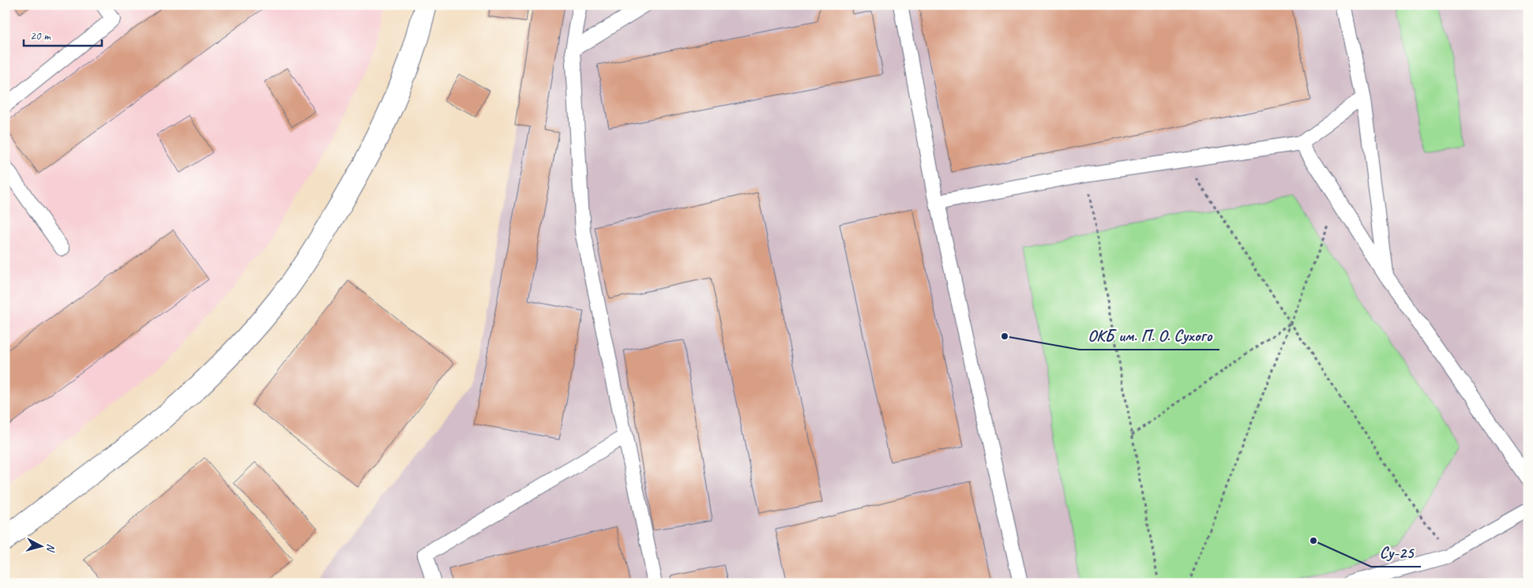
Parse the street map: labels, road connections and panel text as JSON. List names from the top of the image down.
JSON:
{
  "places": ["ОКБ им. П. О. Сухого", "Су-25"],
  "scale_bar": "20 m",
  "north": "right"
}
